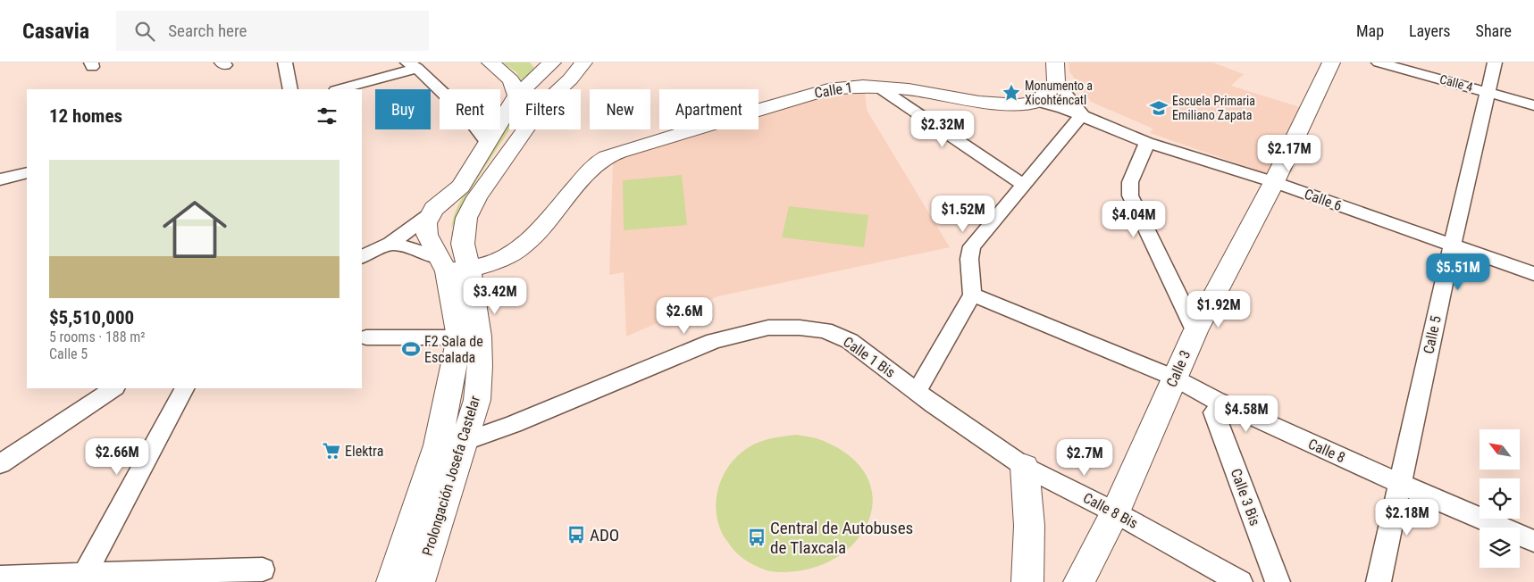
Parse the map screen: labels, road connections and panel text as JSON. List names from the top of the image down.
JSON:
{
  "streets": {
    "main road": ["Calle 1", "Calle 3", "Prolongación Josefa Castelar"],
    "street": [
      "Calle 4",
      "Calle 6",
      "Calle 5",
      "Calle 1 Bis",
      "Calle 8",
      "Calle 3 Bis",
      "Calle 8 Bis"
    ]
  },
  "crossings": [
    ["Calle 4", "Calle 5"],
    ["Calle 1", "Calle 6"],
    ["Calle 1", "Prolongación Josefa Castelar"],
    ["Calle 6", "Calle 5"],
    ["Calle 6", "Calle 3"],
    ["Calle 5", "Calle 8"],
    ["Calle 1 Bis", "Prolongación Josefa Castelar"],
    ["Calle 1 Bis", "Calle 8 Bis"],
    ["Calle 3", "Calle 8"],
    ["Calle 3", "Calle 8 Bis"]
  ],
  "places": {
    "place": ["Monumento a Xicohténcatl"],
    "school or university": ["Escuela Primaria Emiliano Zapata"],
    "sports": ["F2 Sala de Escalada"],
    "supermarket": ["Elektra"],
    "bus stop": ["ADO", "Central de Autobuses de Tlaxcala"]
  },
  "north": "top left",
  "page": {
    "header": "Casavia",
    "search": "Search here",
    "nav": ["Map", "Layers", "Share"],
    "chip": [
      "Buy",
      "Rent",
      "Filters",
      "New",
      "Apartment"
    ],
    "heading": "12 homes",
    "price": [
      "$2.32M",
      "$2.17M",
      "$1.52M",
      "$4.04M",
      "$5.51M",
      "$3.42M",
      "$1.92M",
      "$2.6M",
      "$4.58M",
      "$2.66M",
      "$2.7M",
      "$2.18M"
    ],
    "list": [
      {
        "name": "$5,510,000",
        "note": "5 rooms · 188 m² · Calle 5"
      }
    ]
  }
}
